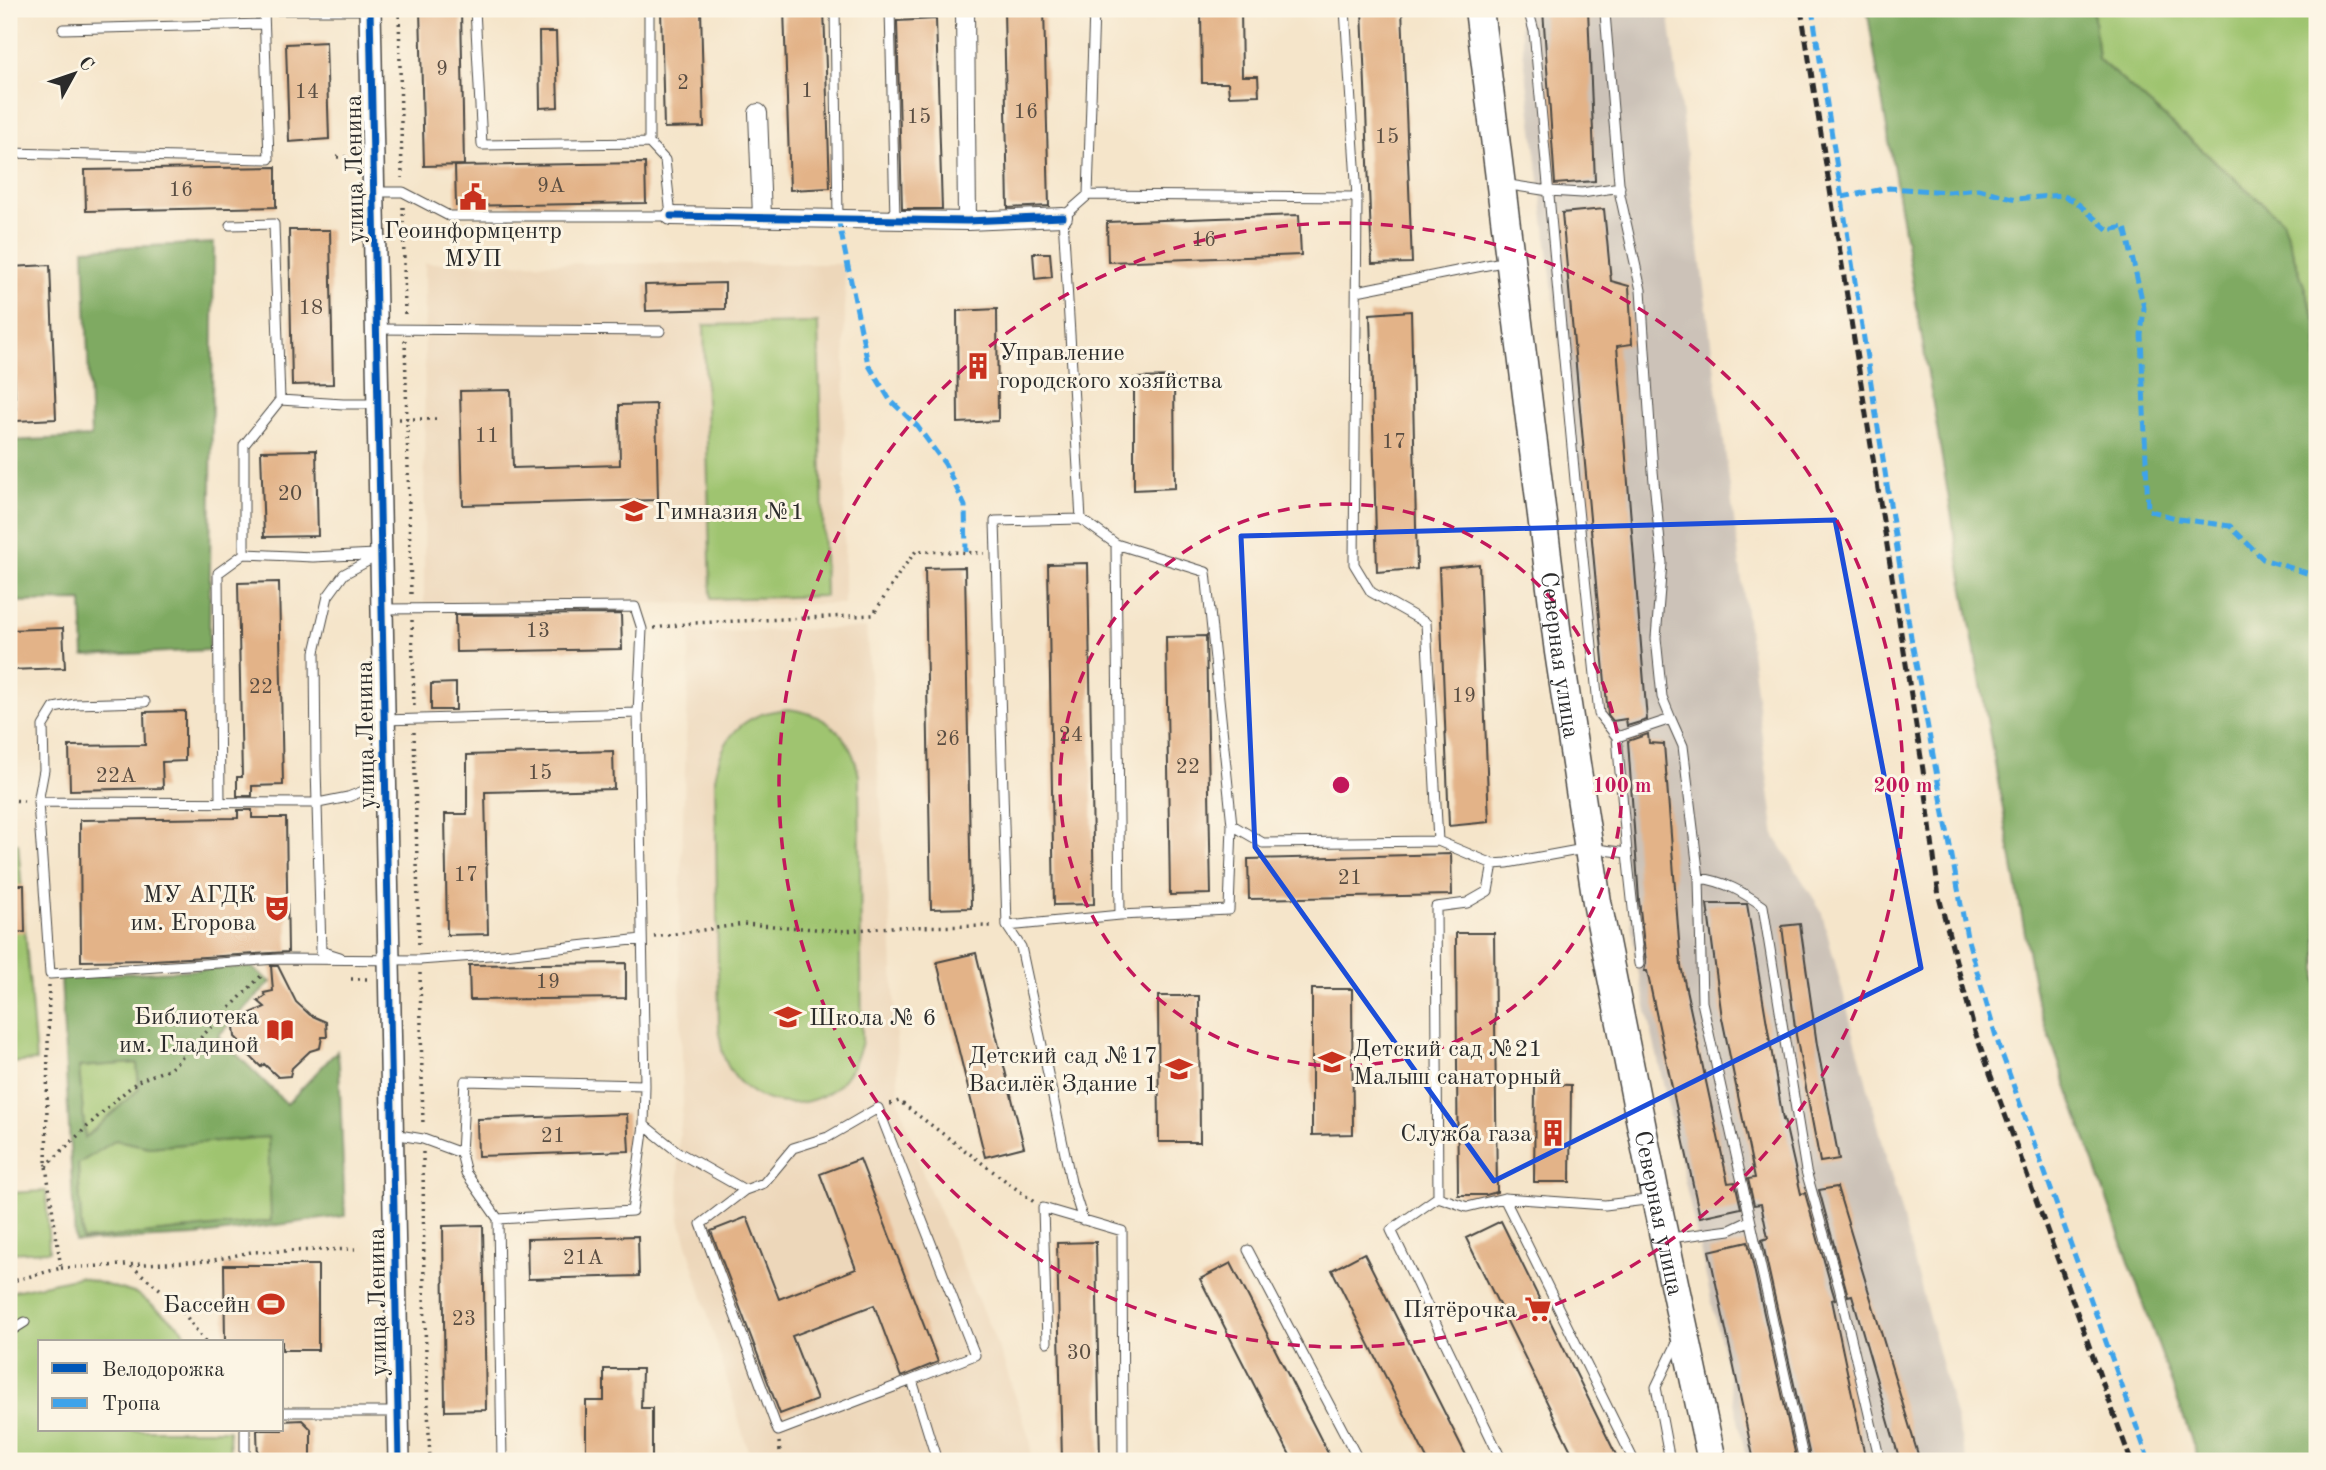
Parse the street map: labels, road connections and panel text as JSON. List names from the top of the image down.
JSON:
{
  "streets": {
    "main road": ["Северная улица"],
    "street": ["улица Ленина"]
  },
  "places": {
    "public building": ["Геоинформцентр МУП"],
    "building": ["Управление городского хозяйства", "Служба газа"],
    "school or university": [
      "Гимназия №1",
      "Школа № 6",
      "Детский сад №21 Малыш санаторный",
      "Детский сад №17 Василёк Здание 1"
    ],
    "theatre": ["МУ АГДК им. Егорова"],
    "library": ["Библиотека им. Гладиной"],
    "sports": ["Бассейн"],
    "supermarket": ["Пятёрочка"]
  },
  "house_numbers": [
    "9",
    "2",
    "1",
    "14",
    "16",
    "15",
    "15",
    "9А",
    "16",
    "16",
    "18",
    "11",
    "17",
    "20",
    "13",
    "22",
    "19",
    "24",
    "26",
    "22",
    "15",
    "22А",
    "17",
    "21",
    "19",
    "21",
    "21А",
    "23",
    "30"
  ],
  "legend": ["Велодорожка", "Тропа"],
  "north": "top right",
  "rings": ["100 m", "200 m"]
}
